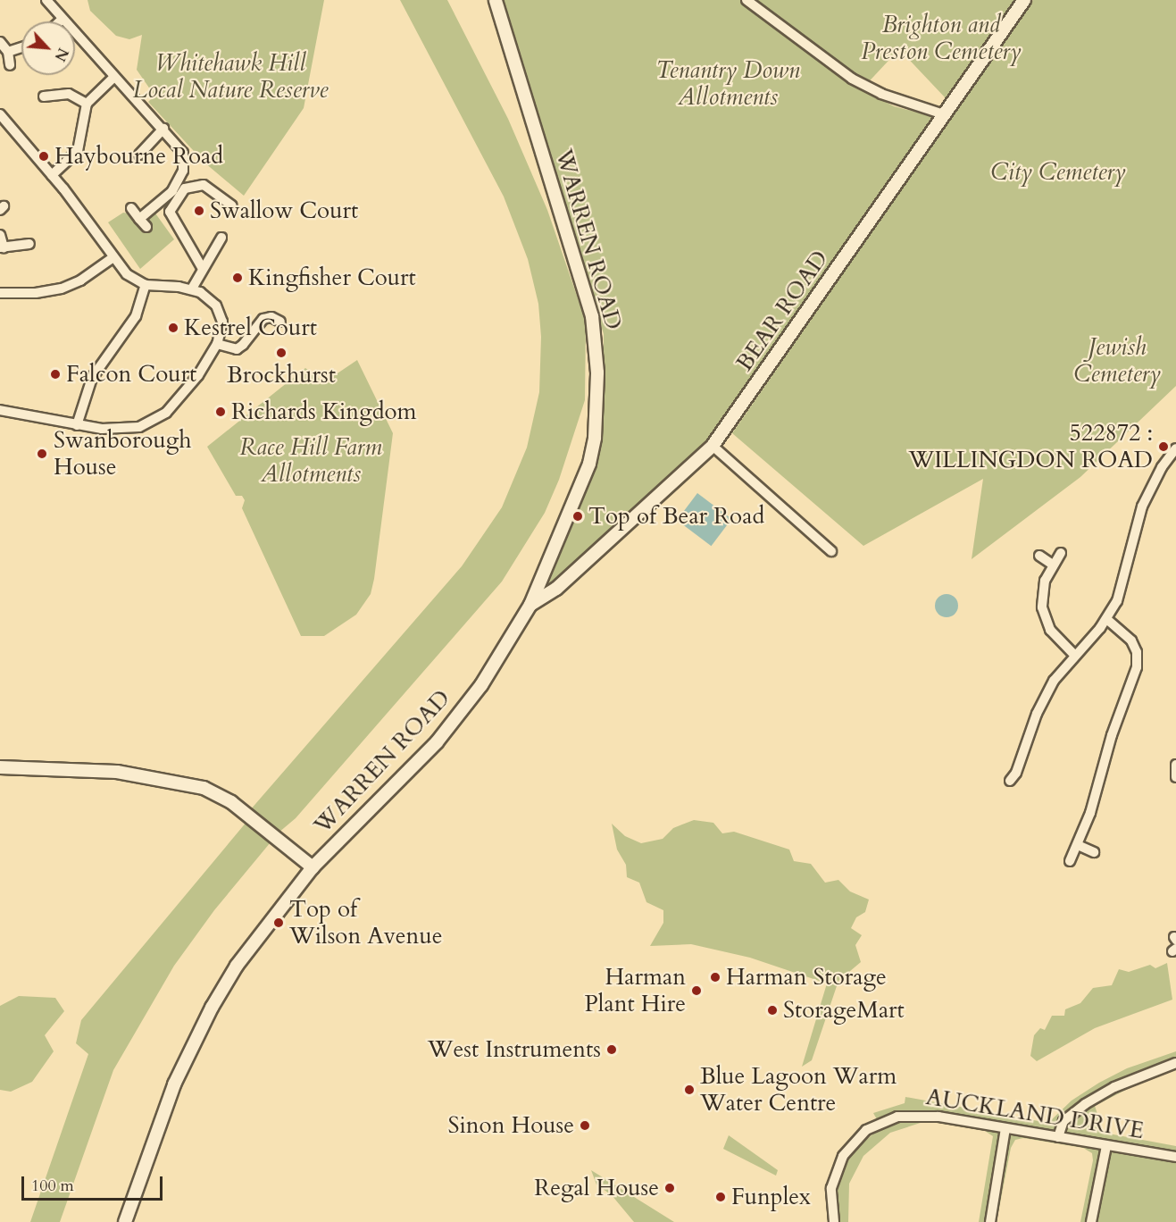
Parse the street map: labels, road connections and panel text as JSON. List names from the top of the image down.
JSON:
{
  "streets": {
    "street": ["WARREN ROAD", "BEAR ROAD", "AUCKLAND DRIVE"]
  },
  "crossings": [
    ["WARREN ROAD", "BEAR ROAD"]
  ],
  "parks": [
    "Brighton and Preston Cemetery",
    "Whitehawk Hill Local Nature Reserve",
    "Tenantry Down Allotments",
    "City Cemetery",
    "Jewish Cemetery",
    "Race Hill Farm Allotments"
  ],
  "places": [
    "Haybourne Road",
    "Swallow Court",
    "Kingfisher Court",
    "Kestrel Court",
    "Brockhurst",
    "Falcon Court",
    "Richards Kingdom",
    "522872 : WILLINGDON ROAD",
    "Swanborough House",
    "Top of Bear Road",
    "Top of Wilson Avenue",
    "Harman Storage",
    "Harman Plant Hire",
    "StorageMart",
    "West Instruments",
    "Blue Lagoon Warm Water Centre",
    "Sinon House",
    "Regal House",
    "Funplex"
  ],
  "scale_bar": "100 m",
  "north": "bottom right"
}
